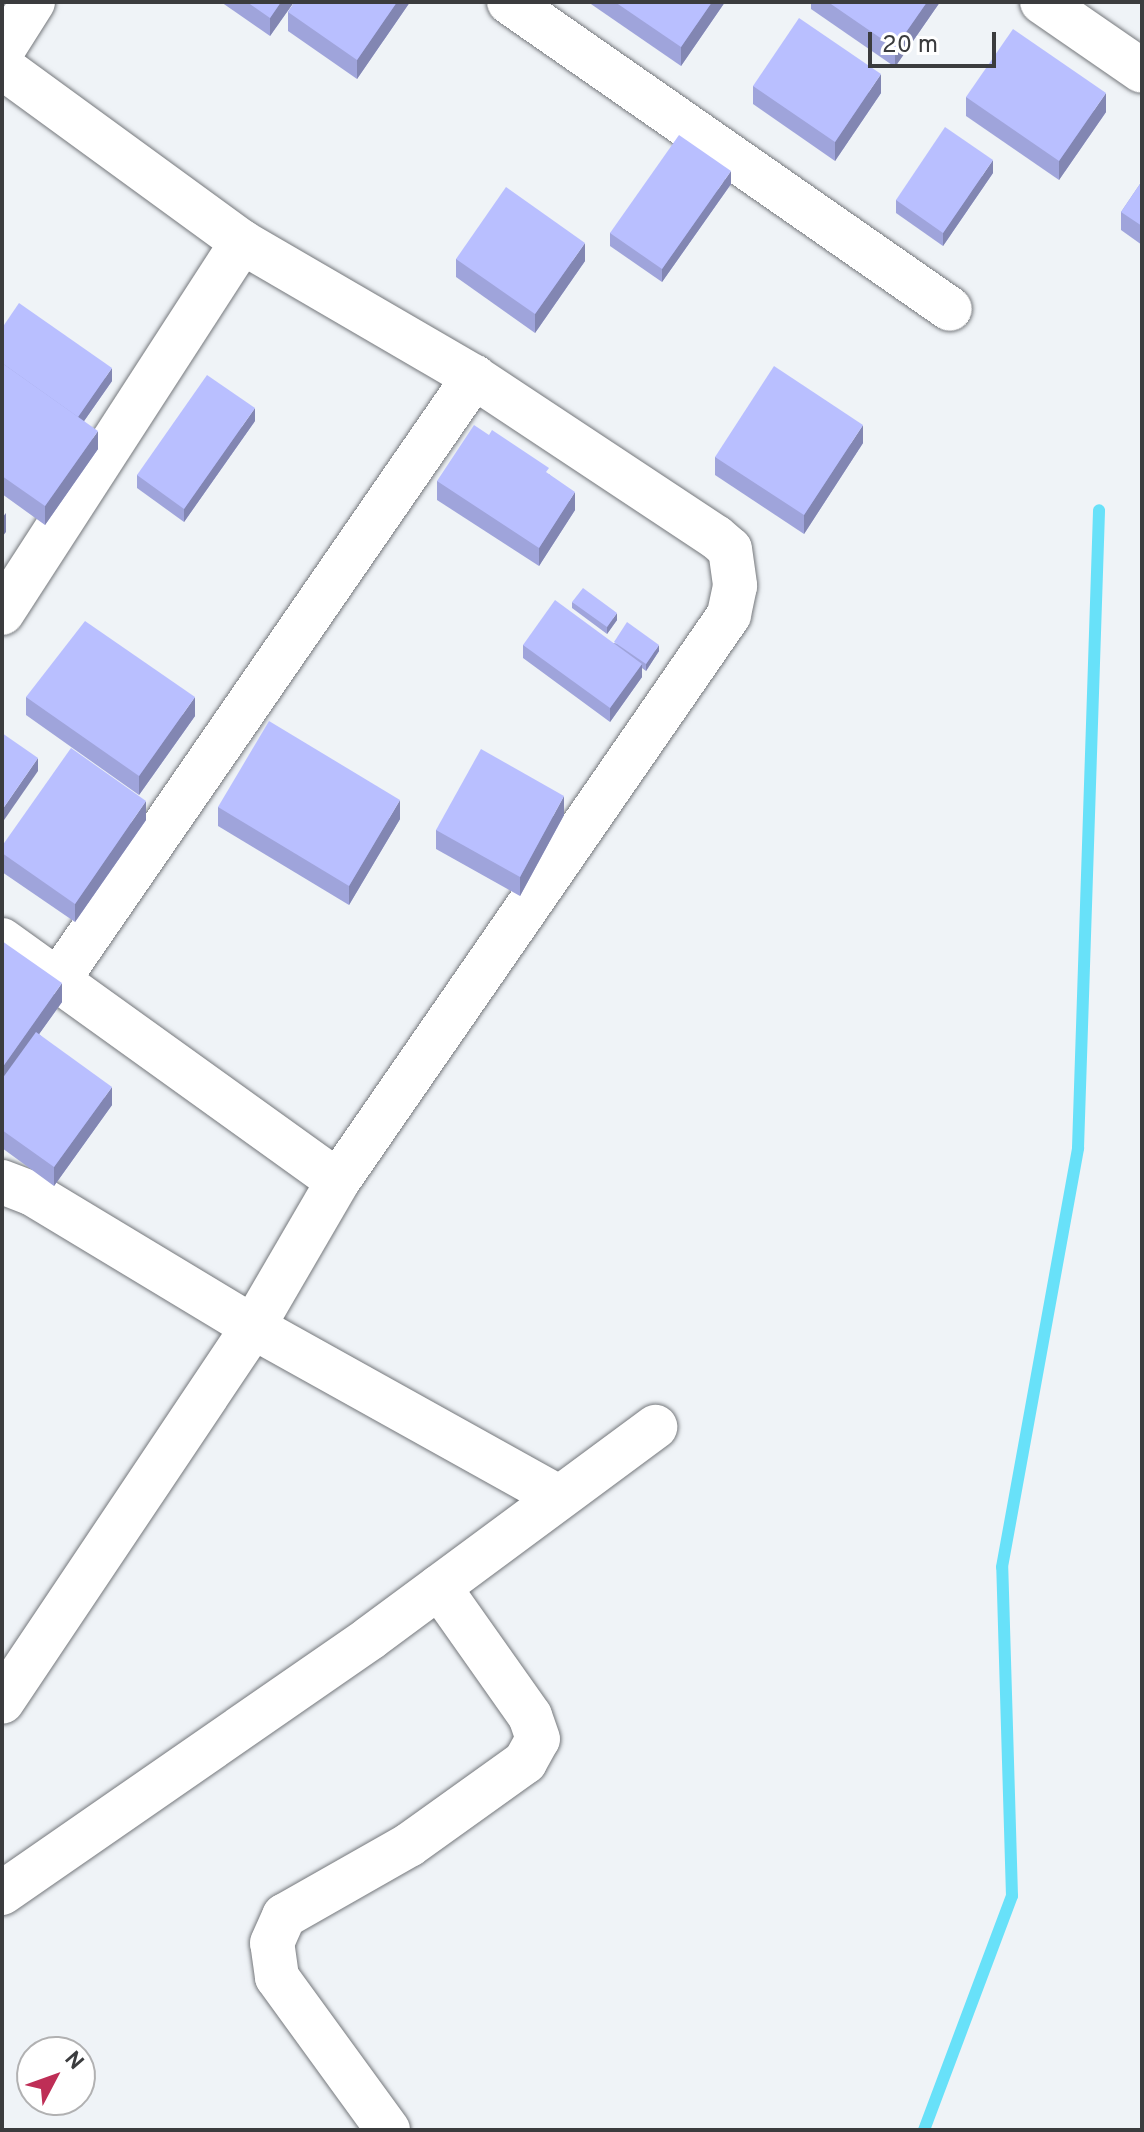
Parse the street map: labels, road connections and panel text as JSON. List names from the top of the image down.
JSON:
{
  "scale_bar": "20 m",
  "north": "top right"
}
